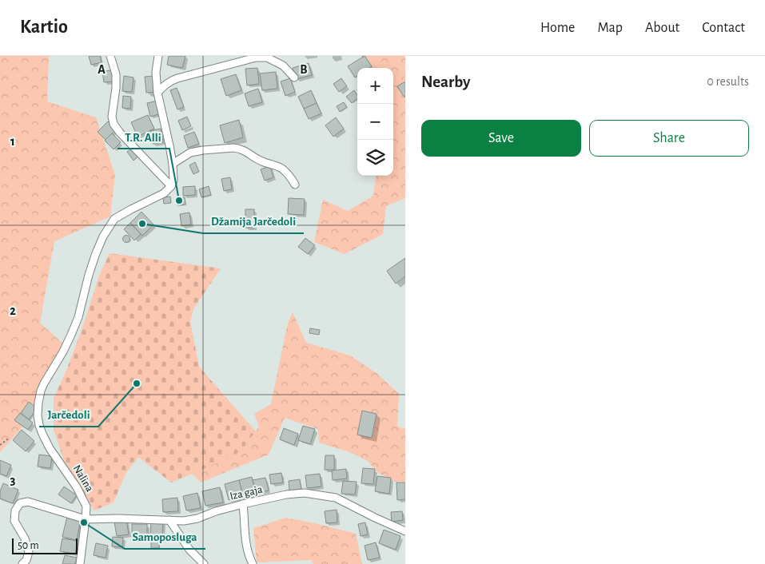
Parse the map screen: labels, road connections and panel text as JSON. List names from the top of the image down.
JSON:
{
  "streets": {
    "street": ["Nalina", "Iza gaja"]
  },
  "crossings": [
    ["Nalina", "Iza gaja"]
  ],
  "places": [
    "T.R. Alli",
    "Džamija Jarčedoli",
    "Jarčedoli",
    "Samoposluga"
  ],
  "scale_bar": "50 m",
  "page": {
    "header": "Kartio",
    "nav": [
      "Home",
      "Map",
      "About",
      "Contact"
    ],
    "heading": ["Nearby", "0 results"],
    "map_buttons": ["+", "−"],
    "buttons": ["Save", "Share"],
    "scale": "50 m"
  },
  "grid": {
    "columns": ["A", "B"],
    "rows": ["1", "2", "3"]
  }
}
